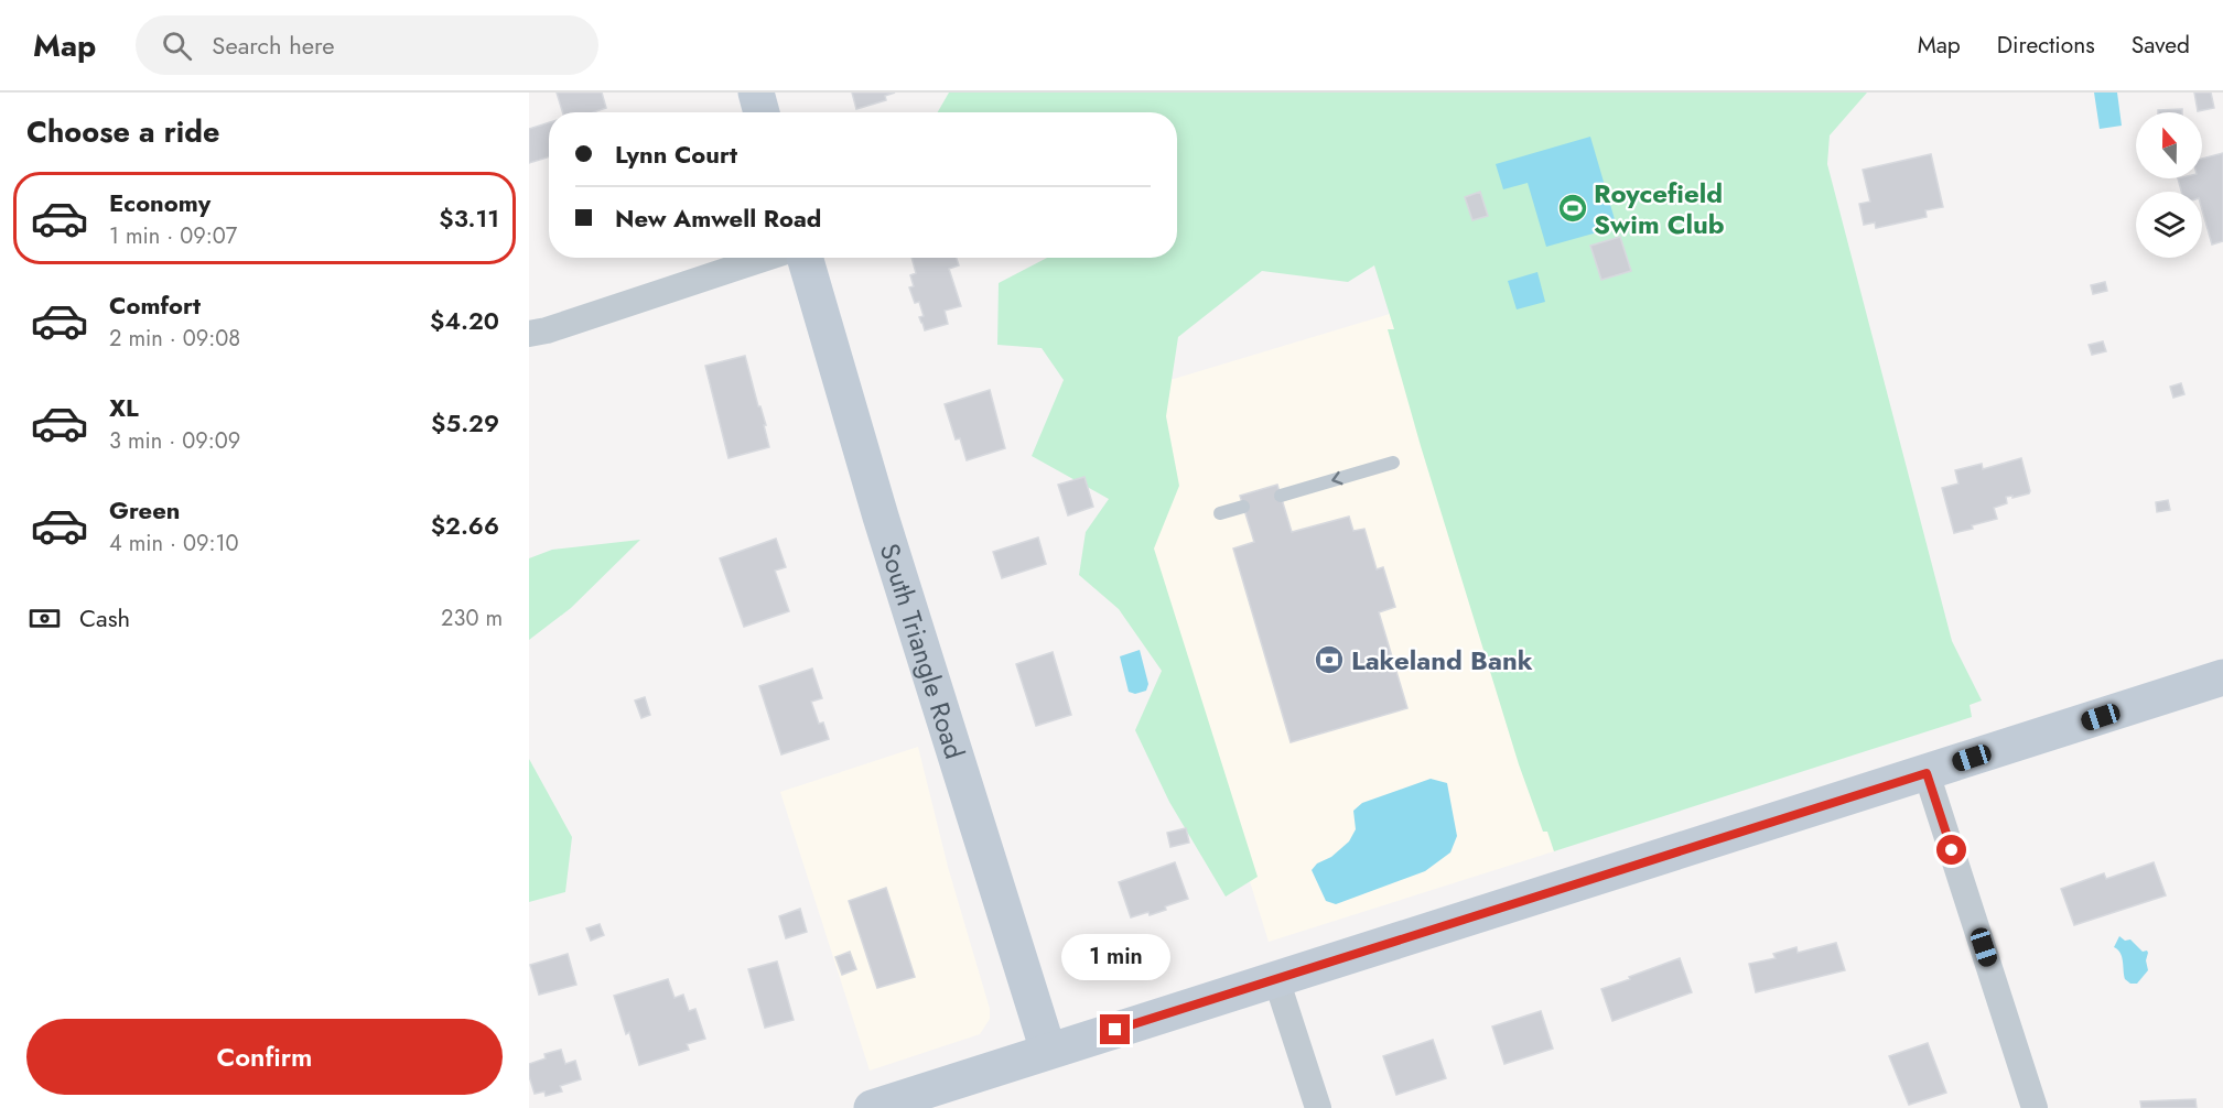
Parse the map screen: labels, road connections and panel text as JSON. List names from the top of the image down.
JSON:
{
  "streets": {
    "street": ["South Triangle Road"]
  },
  "places": {
    "sports": ["Roycefield Swim Club"],
    "bank": ["Lakeland Bank"]
  },
  "north": "top",
  "page": {
    "header": "Map",
    "search": "Search here",
    "nav": ["Map", "Directions", "Saved"],
    "heading": "Choose a ride",
    "banner": ["Lynn Court", "New Amwell Road"],
    "list": [
      {
        "name": "Economy",
        "note": "1 min · 09:07",
        "value": "$3.11"
      },
      {
        "name": "Comfort",
        "note": "2 min · 09:08",
        "value": "$4.20"
      },
      {
        "name": "XL",
        "note": "3 min · 09:09",
        "value": "$5.29"
      },
      {
        "name": "Green",
        "note": "4 min · 09:10",
        "value": "$2.66"
      }
    ],
    "pay": ["Cash", "230 m"],
    "bubble": "1 min",
    "buttons": "Confirm"
  }
}
